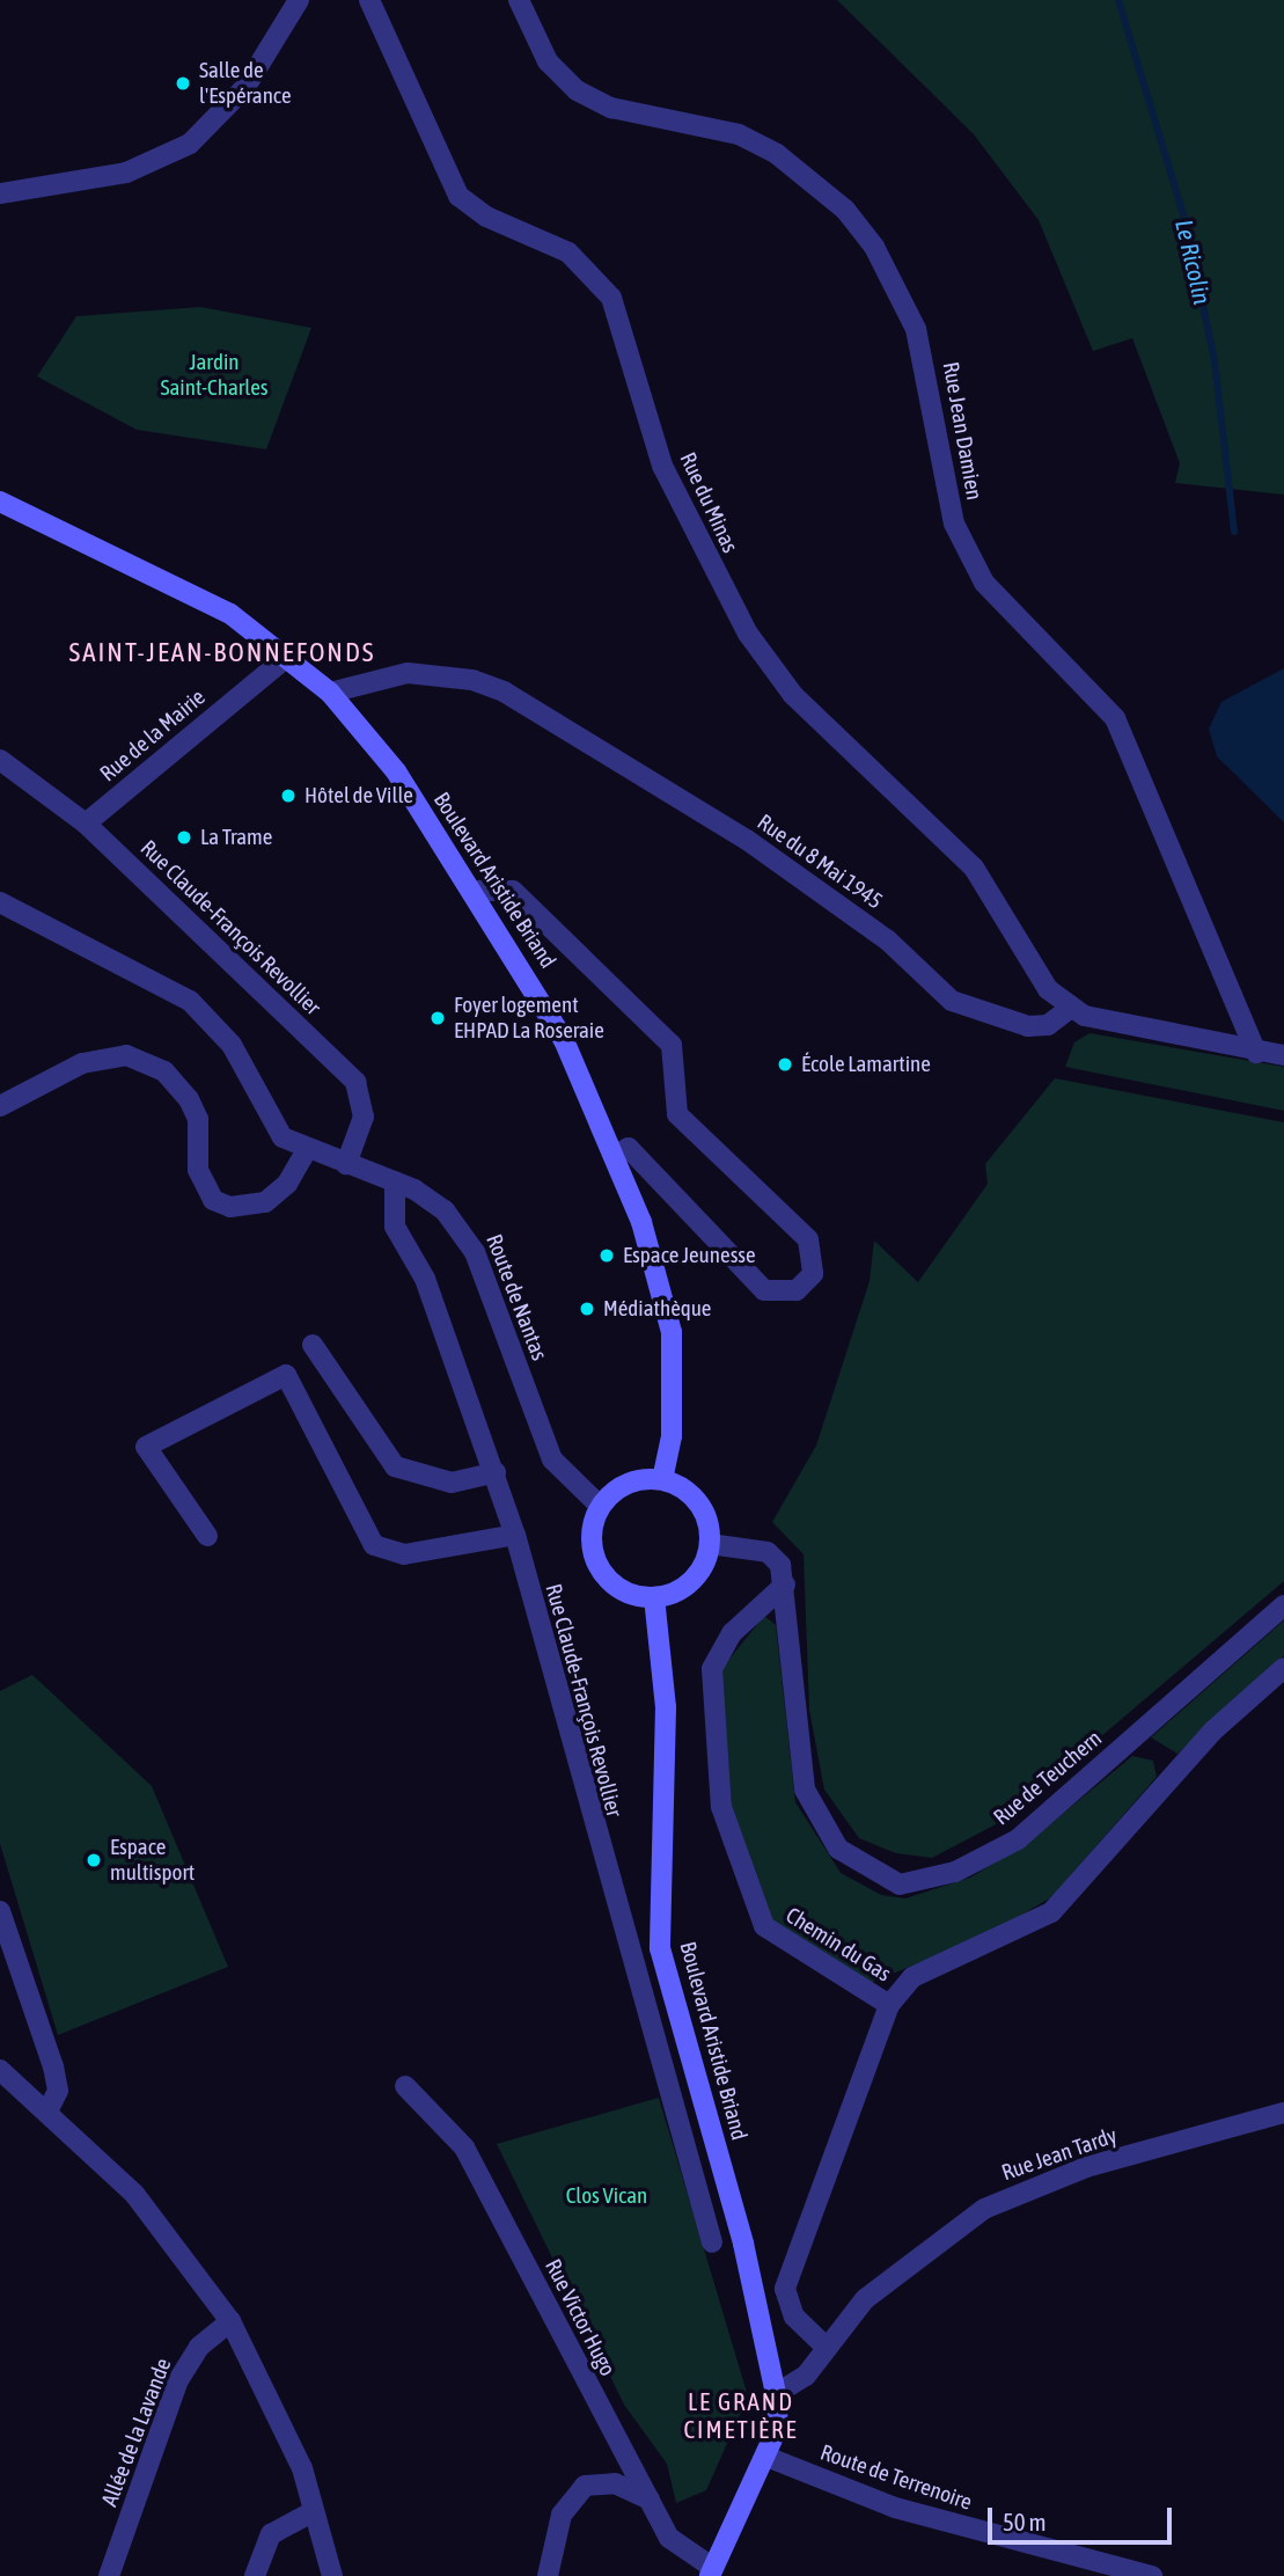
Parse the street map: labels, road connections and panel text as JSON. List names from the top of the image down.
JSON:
{
  "streets": {
    "main road": ["Boulevard Aristide Briand", "Rue Victor Hugo"],
    "street": [
      "Rue Jean Damien",
      "Rue du Minas",
      "Rue de la Mairie",
      "Rue du 8 Mai 1945",
      "Rue Claude-François Revollier",
      "Route de Nantas",
      "Rue de Teuchern",
      "Chemin du Gas",
      "Rue Jean Tardy",
      "Allée de la Lavande",
      "Route de Terrenoire"
    ]
  },
  "crossings": [
    ["Rue du Minas", "Rue du 8 Mai 1945"],
    ["Rue de la Mairie", "Boulevard Aristide Briand"],
    ["Rue de la Mairie", "Rue Claude-François Revollier"],
    ["Rue du 8 Mai 1945", "Boulevard Aristide Briand"],
    ["Boulevard Aristide Briand", "Route de Nantas"],
    ["Boulevard Aristide Briand", "Rue de Teuchern"],
    ["Boulevard Aristide Briand", "Rue Jean Tardy"],
    ["Boulevard Aristide Briand", "Rue Victor Hugo"],
    ["Rue Claude-François Revollier", "Route de Nantas"],
    ["Route de Nantas", "Rue de Teuchern"],
    ["Rue de Teuchern", "Chemin du Gas"],
    ["Chemin du Gas", "Rue Jean Tardy"],
    ["Rue Jean Tardy", "Rue Victor Hugo"],
    ["Rue Victor Hugo", "Route de Terrenoire"]
  ],
  "districts": ["SAINT-JEAN-BONNEFONDS", "LE GRAND CIMETIÈRE"],
  "water": ["Le Ricolin"],
  "parks": ["Jardin Saint-Charles", "Clos Vican"],
  "places": [
    "Salle de l'Espérance",
    "Hôtel de Ville",
    "La Trame",
    "Foyer logement EHPAD La Roseraie",
    "École Lamartine",
    "Espace Jeunesse",
    "Médiathèque",
    "Espace multisport"
  ],
  "scale_bar": "50 m"
}
